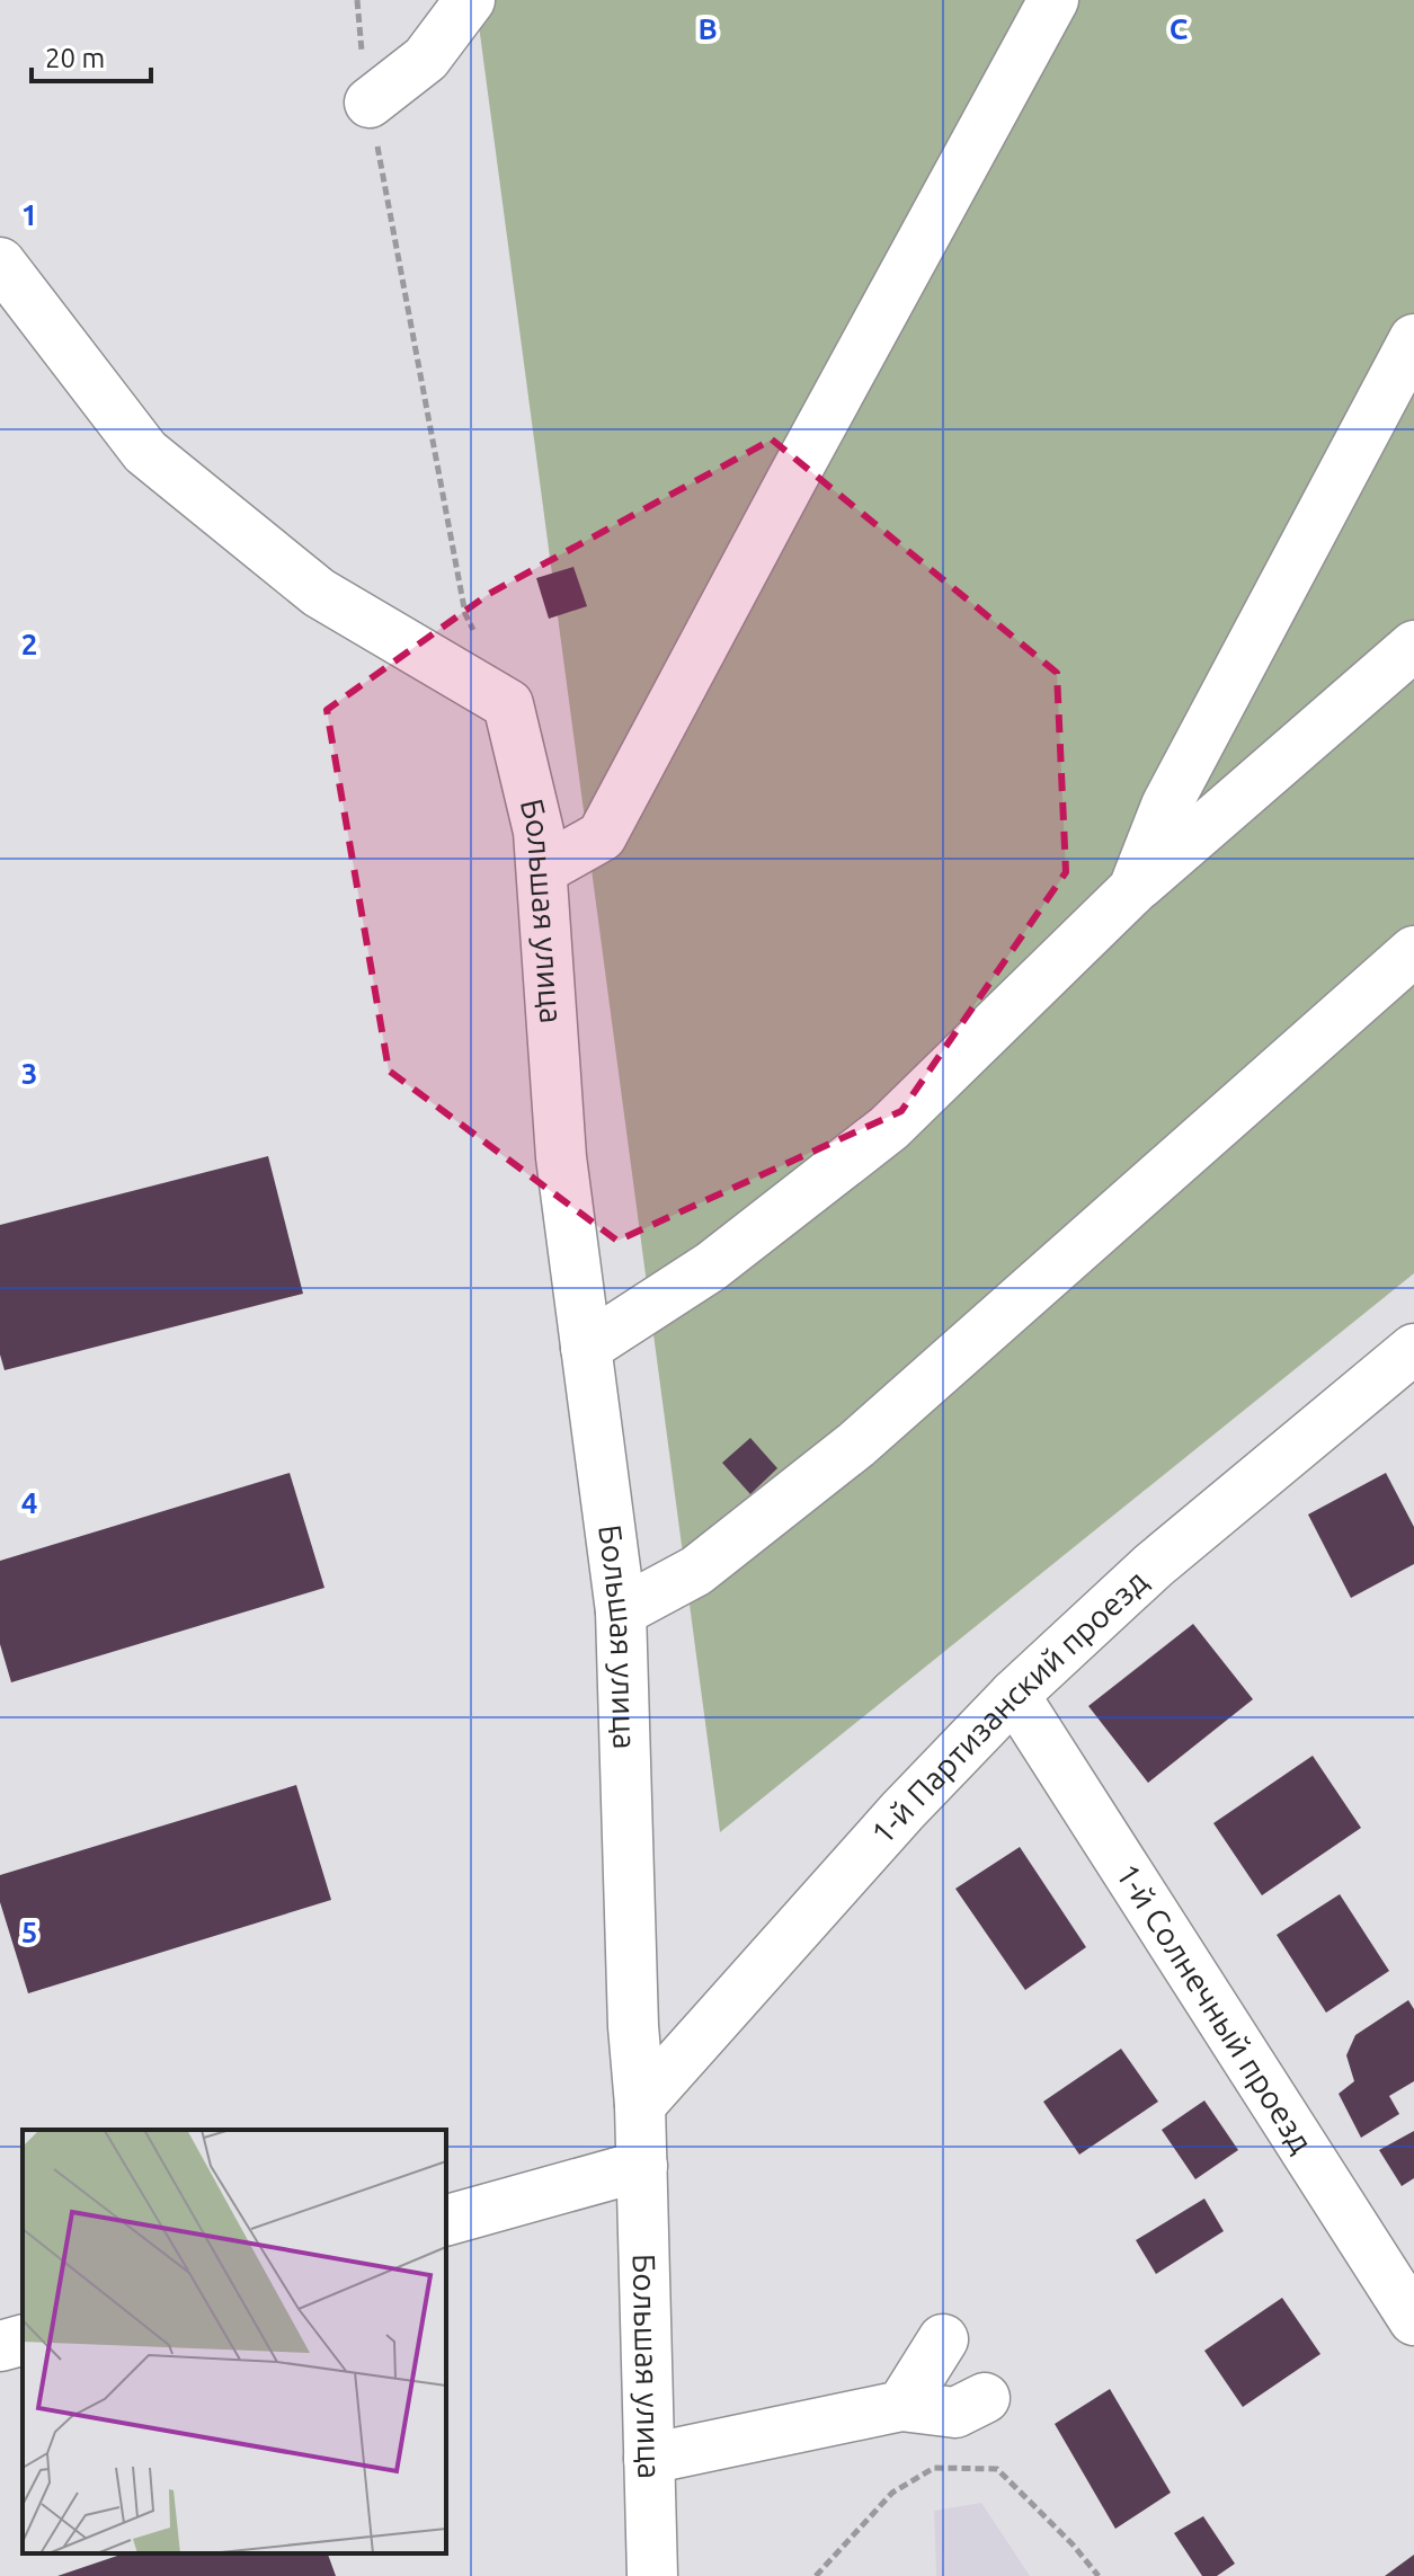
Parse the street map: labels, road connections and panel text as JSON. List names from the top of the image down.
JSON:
{
  "streets": {
    "street": ["Большая улица", "1-й Партизанский проезд", "1-й Солнечный проезд"]
  },
  "crossings": [
    ["Большая улица", "1-й Партизанский проезд"],
    ["1-й Партизанский проезд", "1-й Солнечный проезд"]
  ],
  "scale_bar": "20 m",
  "grid": {
    "columns": ["B", "C"],
    "rows": [
      "1",
      "2",
      "3",
      "4",
      "5"
    ]
  }
}
